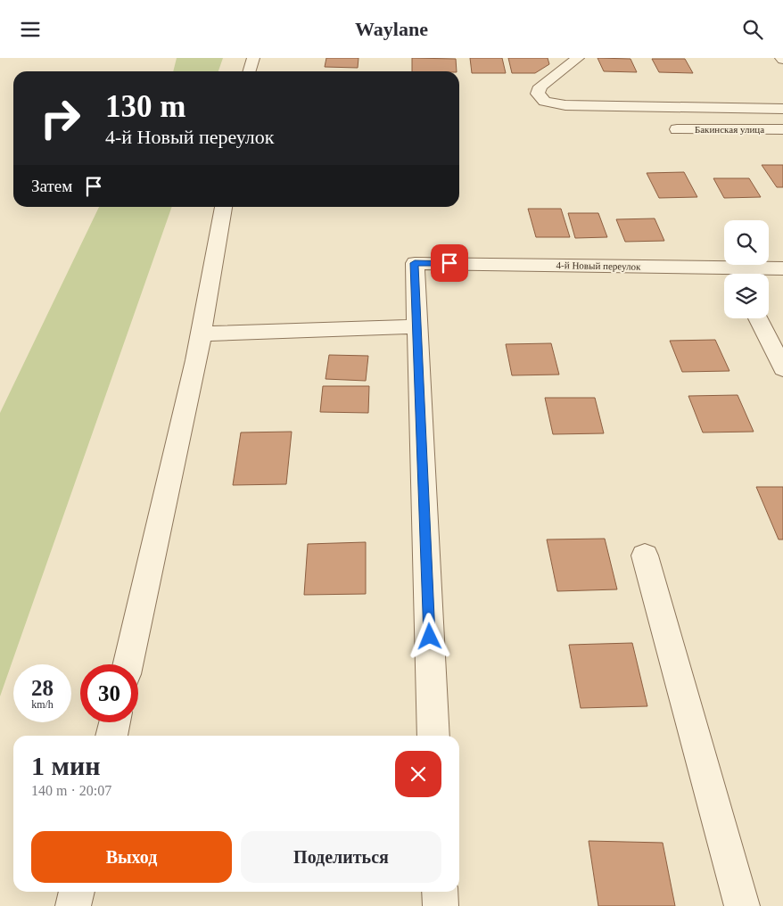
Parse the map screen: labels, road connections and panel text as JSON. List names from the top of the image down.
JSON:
{
  "streets": {
    "street": ["Бакинская улица", "4-й Новый переулок"]
  },
  "page": {
    "header": "Waylane",
    "turn": ["130 m", "4-й Новый переулок"],
    "then": "Затем",
    "speed": "28 km/h",
    "limit": "30",
    "heading": ["1 мин", "140 m · 20:07"],
    "buttons": ["Выход", "Поделиться"]
  }
}
